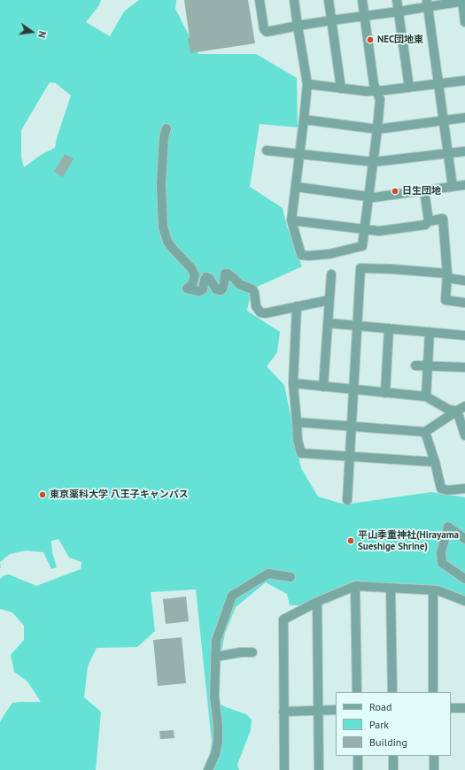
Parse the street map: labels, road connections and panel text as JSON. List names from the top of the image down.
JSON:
{
  "places": [
    "NEC団地東",
    "日生団地",
    "東京薬科大学 八王子キャンパス",
    "平山季重神社(Hirayama Sueshige Shrine)"
  ],
  "legend": ["Road", "Park", "Building"],
  "north": "right"
}
